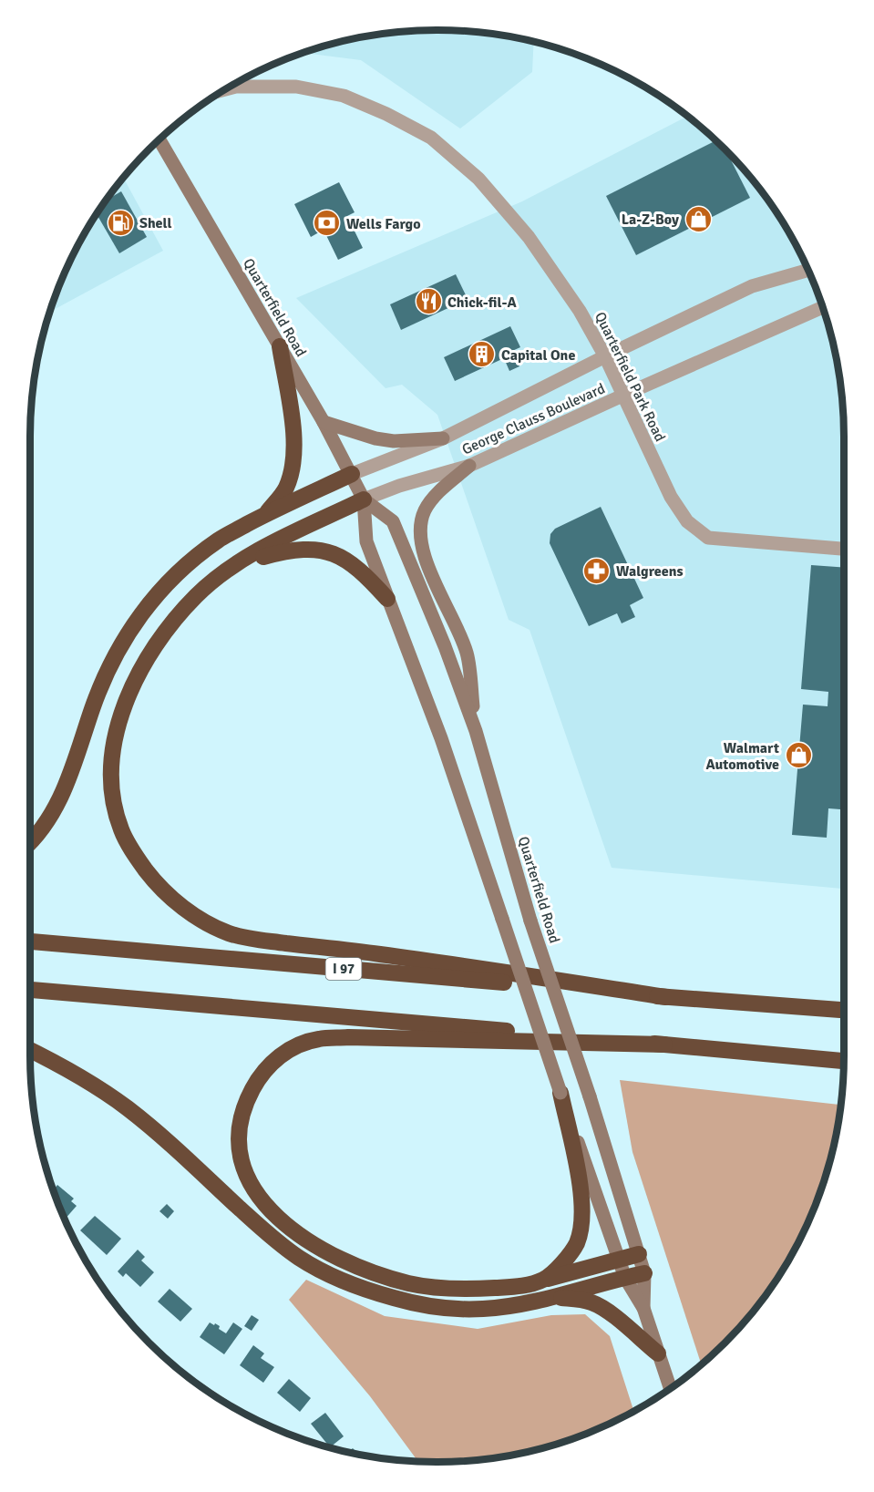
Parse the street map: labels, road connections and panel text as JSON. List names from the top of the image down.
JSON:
{
  "streets": {
    "highway": ["I 97"],
    "main road": ["Quarterfield Road"],
    "street": ["Quarterfield Park Road", "George Clauss Boulevard"]
  },
  "crossings": [
    ["Quarterfield Road", "George Clauss Boulevard"],
    ["Quarterfield Park Road", "George Clauss Boulevard"]
  ],
  "places": {
    "shop": ["La-Z-Boy", "Walmart Automotive"],
    "fuel station": ["Shell"],
    "bank": ["Wells Fargo"],
    "restaurant": ["Chick-fil-A"],
    "building": ["Capital One"],
    "pharmacy": ["Walgreens"]
  }
}
